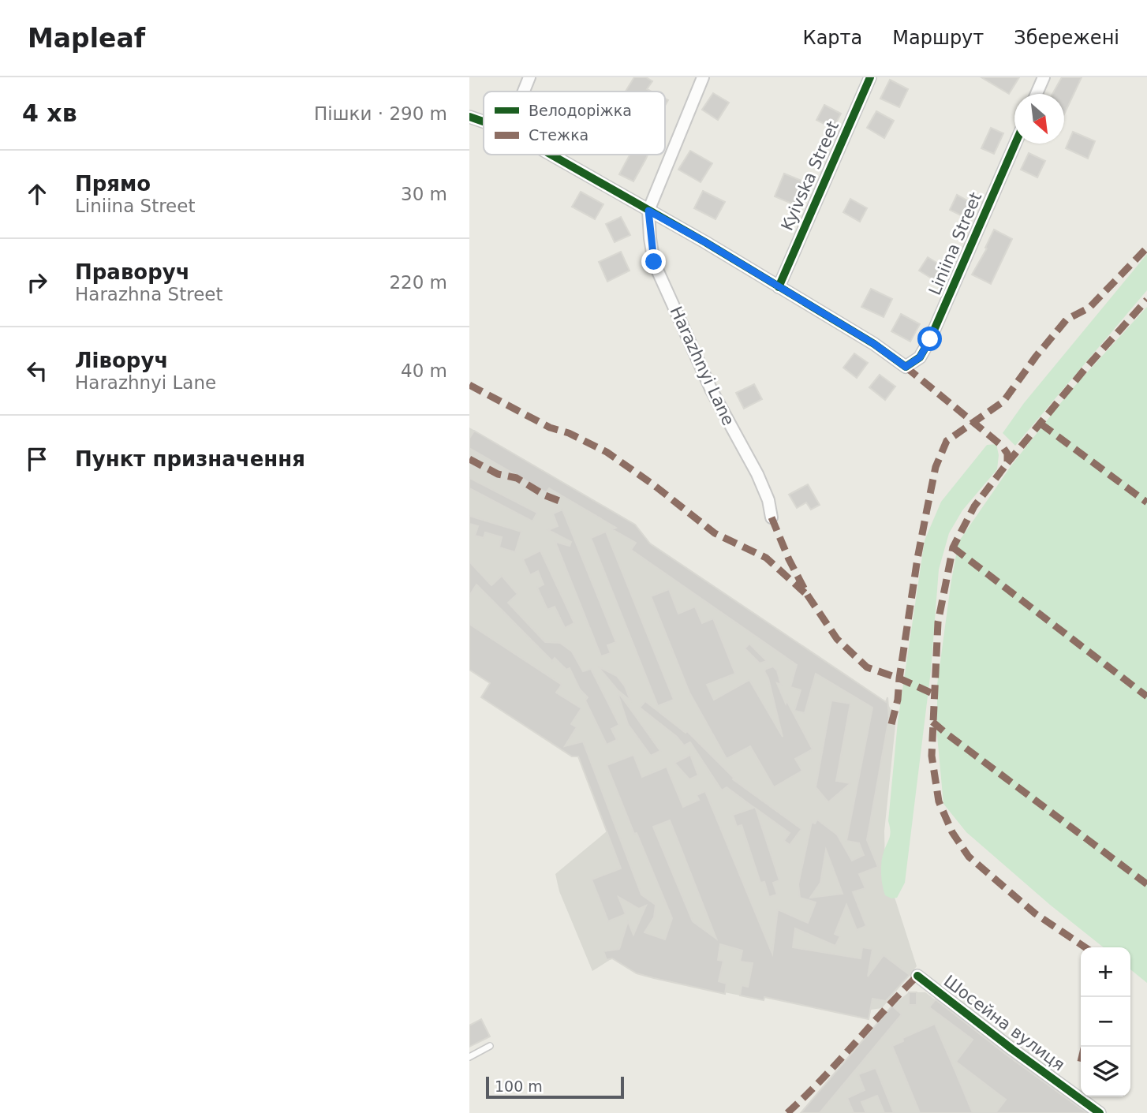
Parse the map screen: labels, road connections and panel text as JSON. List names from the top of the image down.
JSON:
{
  "streets": {
    "street": [
      "Kyivska Street",
      "Liniina Street",
      "Harazhnyi Lane",
      "Шосейна вулиця"
    ]
  },
  "crossings": [
    ["Kyivska Street", "Liniina Street"]
  ],
  "legend": ["Велодоріжка", "Стежка"],
  "scale_bar": "100 m",
  "north": "bottom right",
  "page": {
    "header": "Mapleaf",
    "nav": ["Карта", "Маршрут", "Збережені"],
    "heading": ["4 хв", "Пішки · 290 m"],
    "list": [
      ["Прямо", "Liniina Street", "30 m"],
      ["Праворуч", "Harazhna Street", "220 m"],
      ["Ліворуч", "Harazhnyi Lane", "40 m"],
      "Пункт призначення"
    ],
    "map_buttons": ["+", "−"],
    "scale": "100 m"
  }
}
